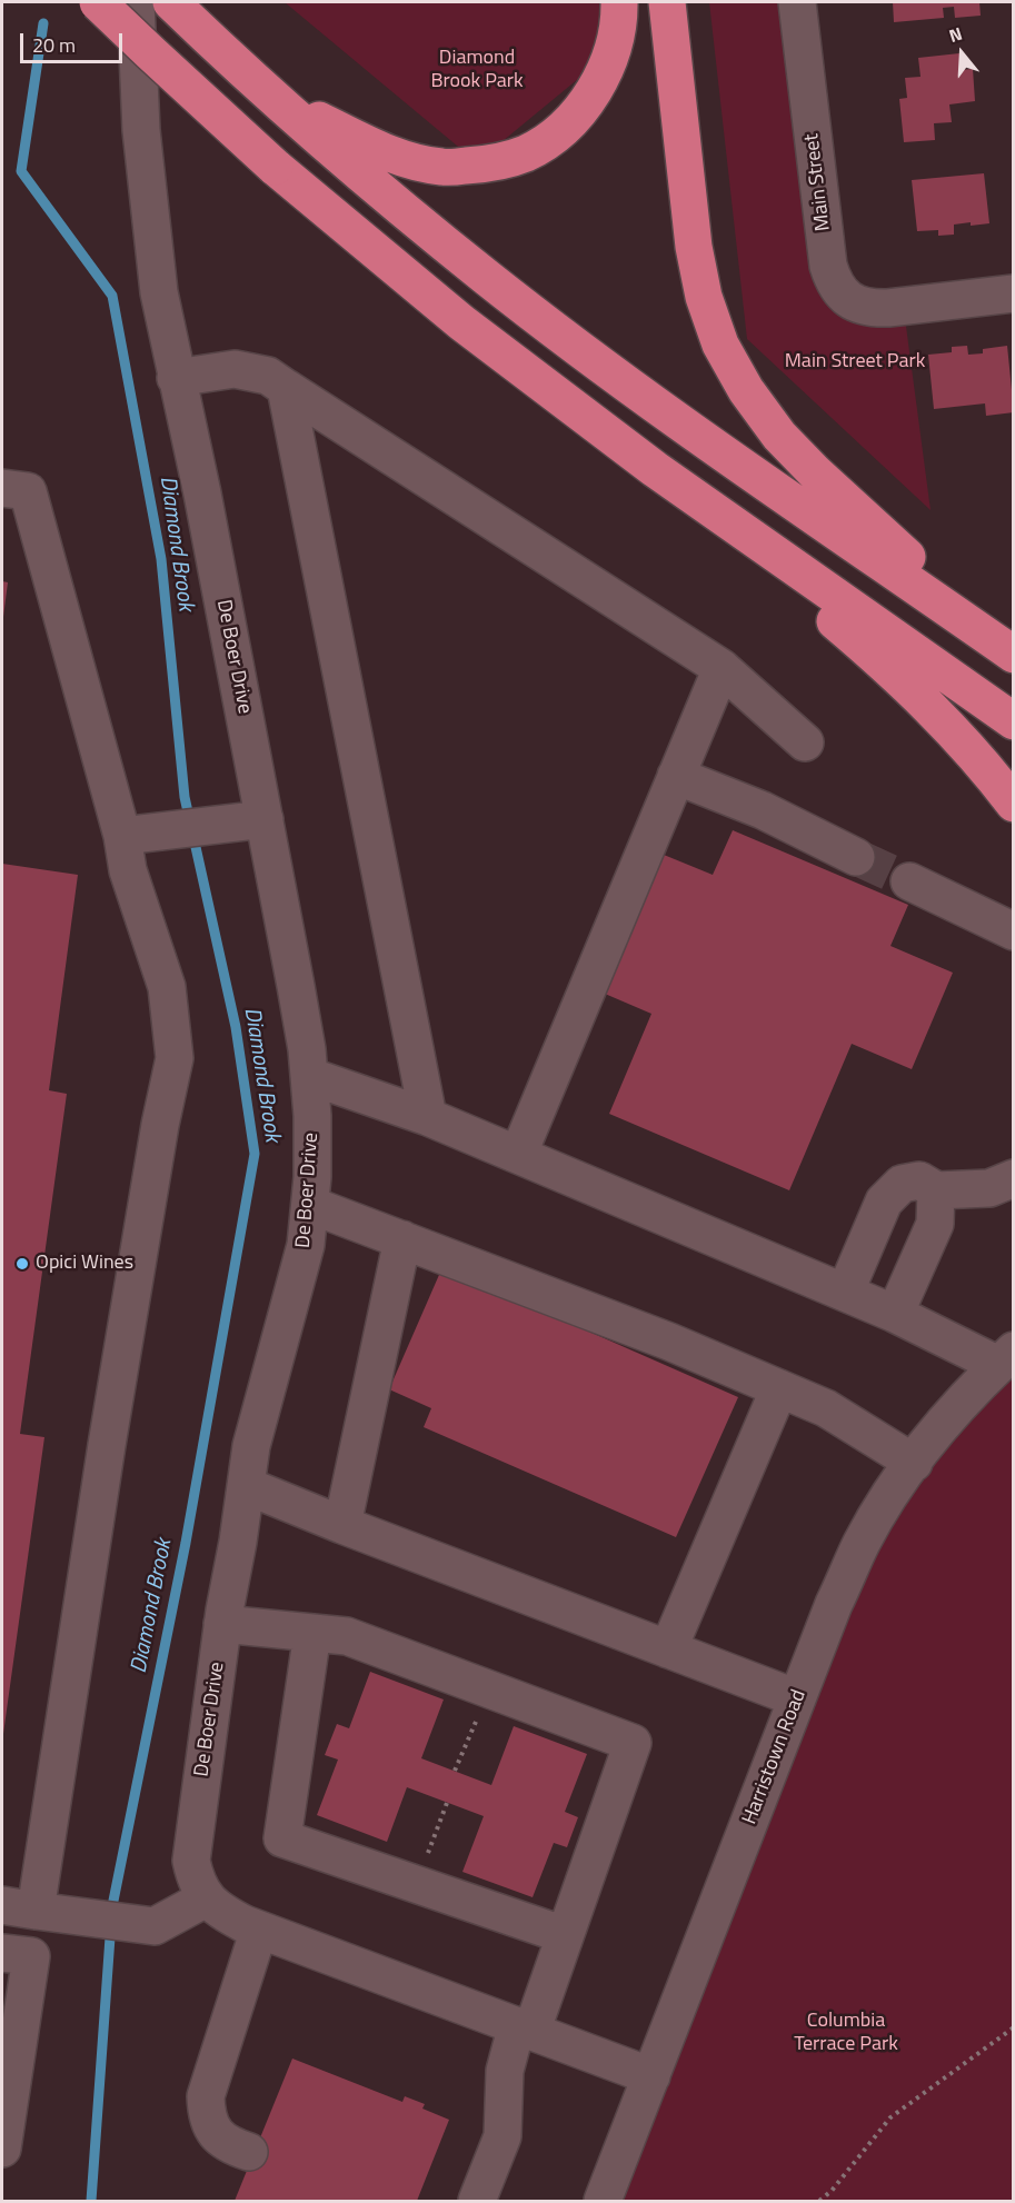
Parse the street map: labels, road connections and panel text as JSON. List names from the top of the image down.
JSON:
{
  "streets": {
    "street": ["Main Street", "De Boer Drive", "Harristown Road"]
  },
  "water": ["Diamond Brook"],
  "parks": ["Diamond Brook Park", "Main Street Park", "Columbia Terrace Park"],
  "places": ["Opici Wines"],
  "scale_bar": "20 m",
  "north": "top"
}
